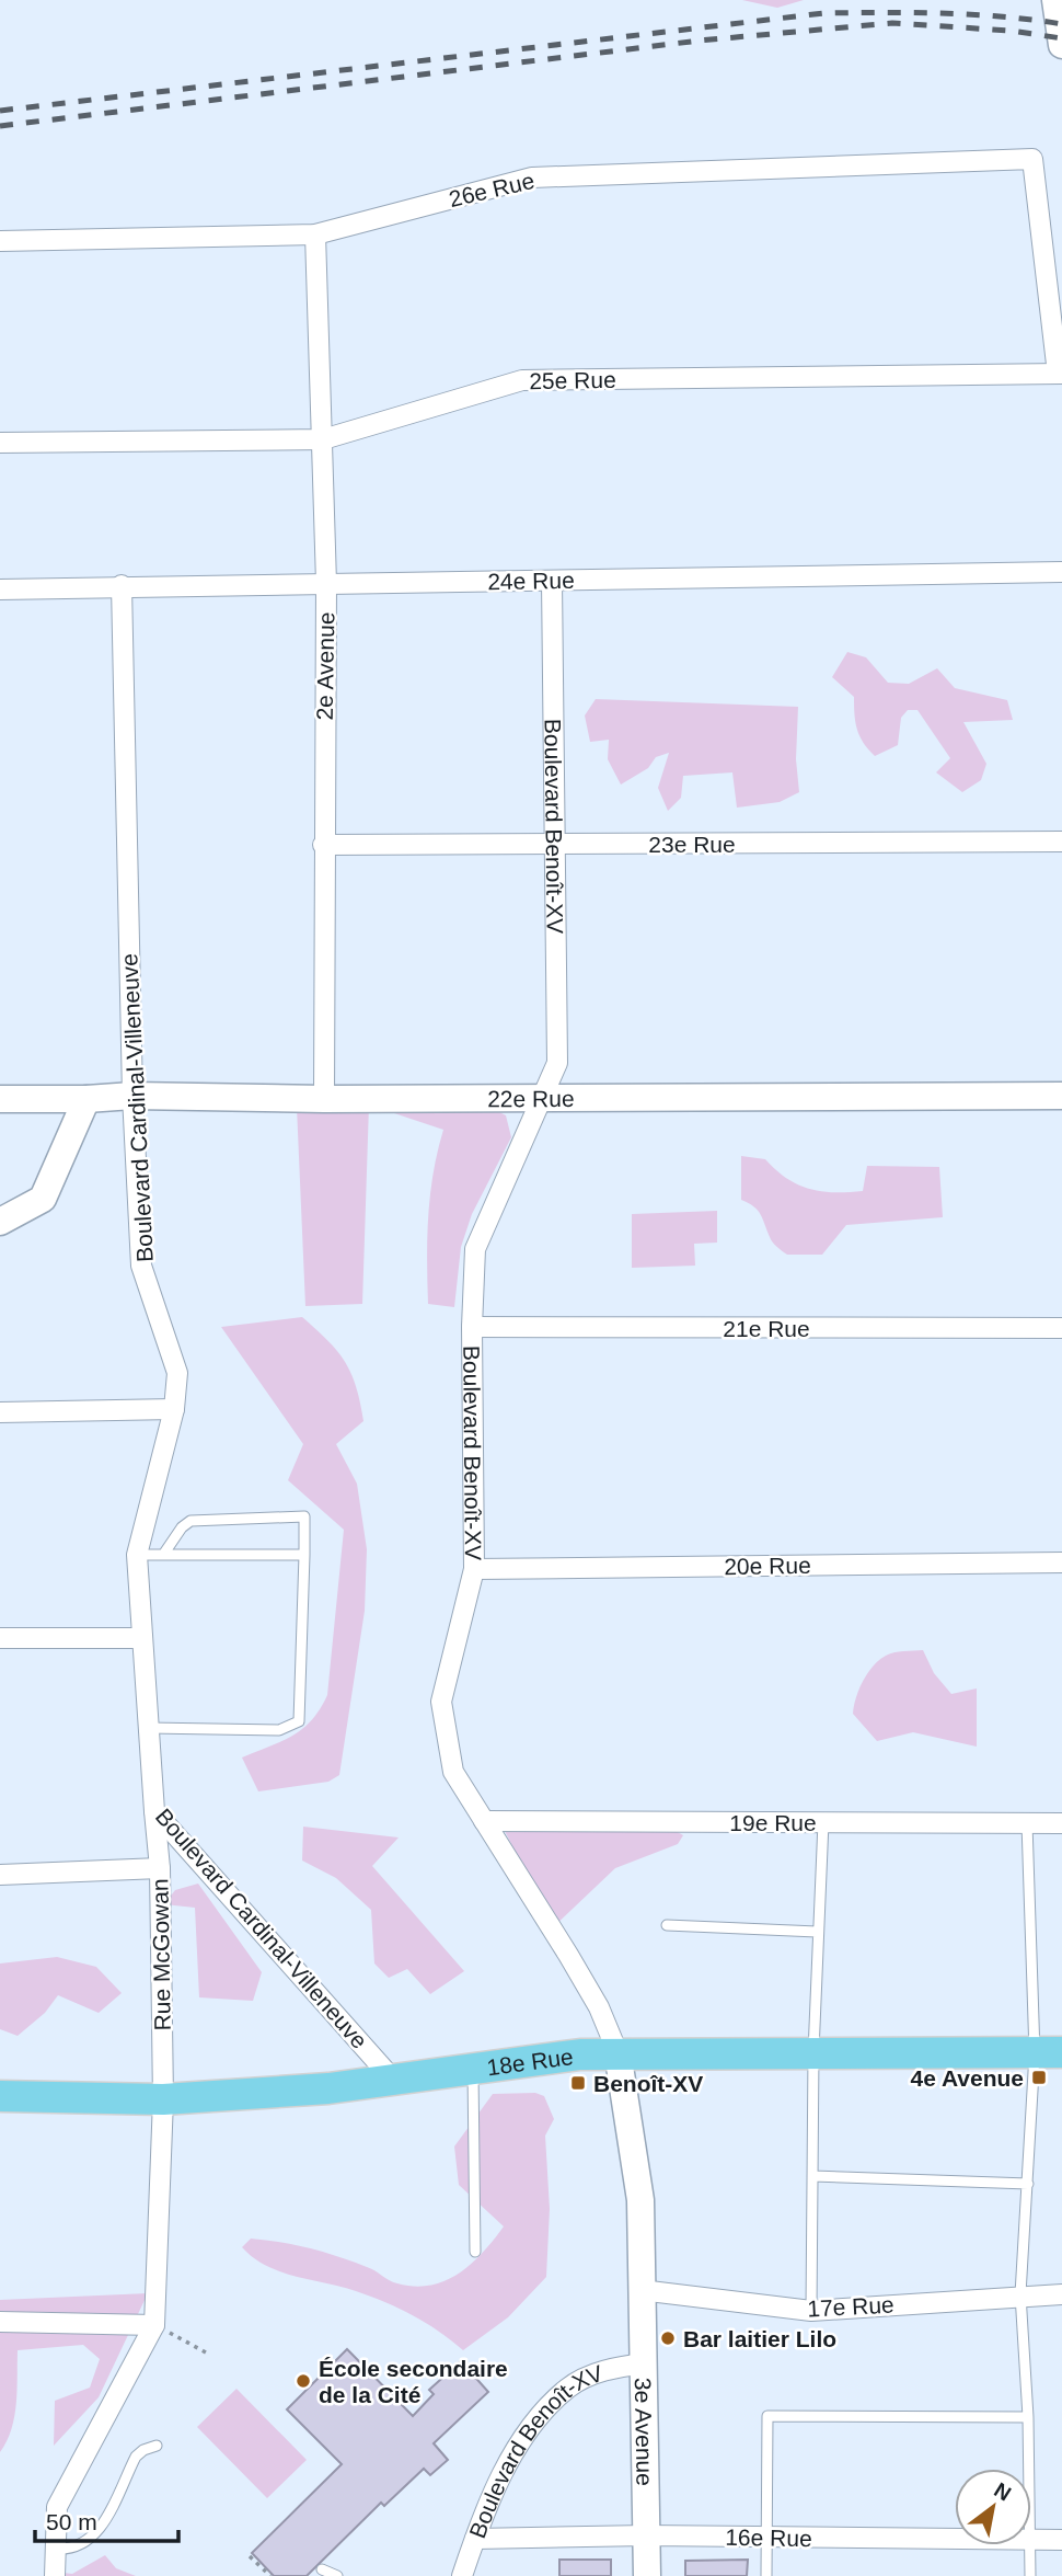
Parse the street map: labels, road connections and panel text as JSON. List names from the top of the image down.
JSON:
{
  "streets": {
    "main road": ["18e Rue"],
    "street": [
      "26e Rue",
      "25e Rue",
      "24e Rue",
      "2e Avenue",
      "Boulevard Benoît-XV",
      "23e Rue",
      "22e Rue",
      "Boulevard Cardinal-Villeneuve",
      "21e Rue",
      "20e Rue",
      "19e Rue",
      "Rue McGowan",
      "17e Rue",
      "3e Avenue",
      "16e Rue"
    ]
  },
  "crossings": [
    ["26e Rue", "25e Rue"],
    ["26e Rue", "2e Avenue"],
    ["25e Rue", "2e Avenue"],
    ["24e Rue", "2e Avenue"],
    ["24e Rue", "Boulevard Benoît-XV"],
    ["24e Rue", "Boulevard Cardinal-Villeneuve"],
    ["2e Avenue", "23e Rue"],
    ["2e Avenue", "22e Rue"],
    ["Boulevard Benoît-XV", "23e Rue"],
    ["Boulevard Benoît-XV", "22e Rue"],
    ["Boulevard Benoît-XV", "21e Rue"],
    ["Boulevard Benoît-XV", "20e Rue"],
    ["Boulevard Benoît-XV", "19e Rue"],
    ["Boulevard Benoît-XV", "18e Rue"],
    ["Boulevard Benoît-XV", "17e Rue"],
    ["Boulevard Benoît-XV", "3e Avenue"],
    ["Boulevard Benoît-XV", "16e Rue"],
    ["22e Rue", "Boulevard Cardinal-Villeneuve"],
    ["Boulevard Cardinal-Villeneuve", "Rue McGowan"],
    ["Boulevard Cardinal-Villeneuve", "18e Rue"],
    ["Rue McGowan", "18e Rue"],
    ["17e Rue", "3e Avenue"],
    ["3e Avenue", "16e Rue"]
  ],
  "places": {
    "transit": ["4e Avenue", "Benoît-XV"],
    "other": ["Bar laitier Lilo", "École secondaire de la Cité"]
  },
  "scale_bar": "50 m",
  "north": "top right"
}
